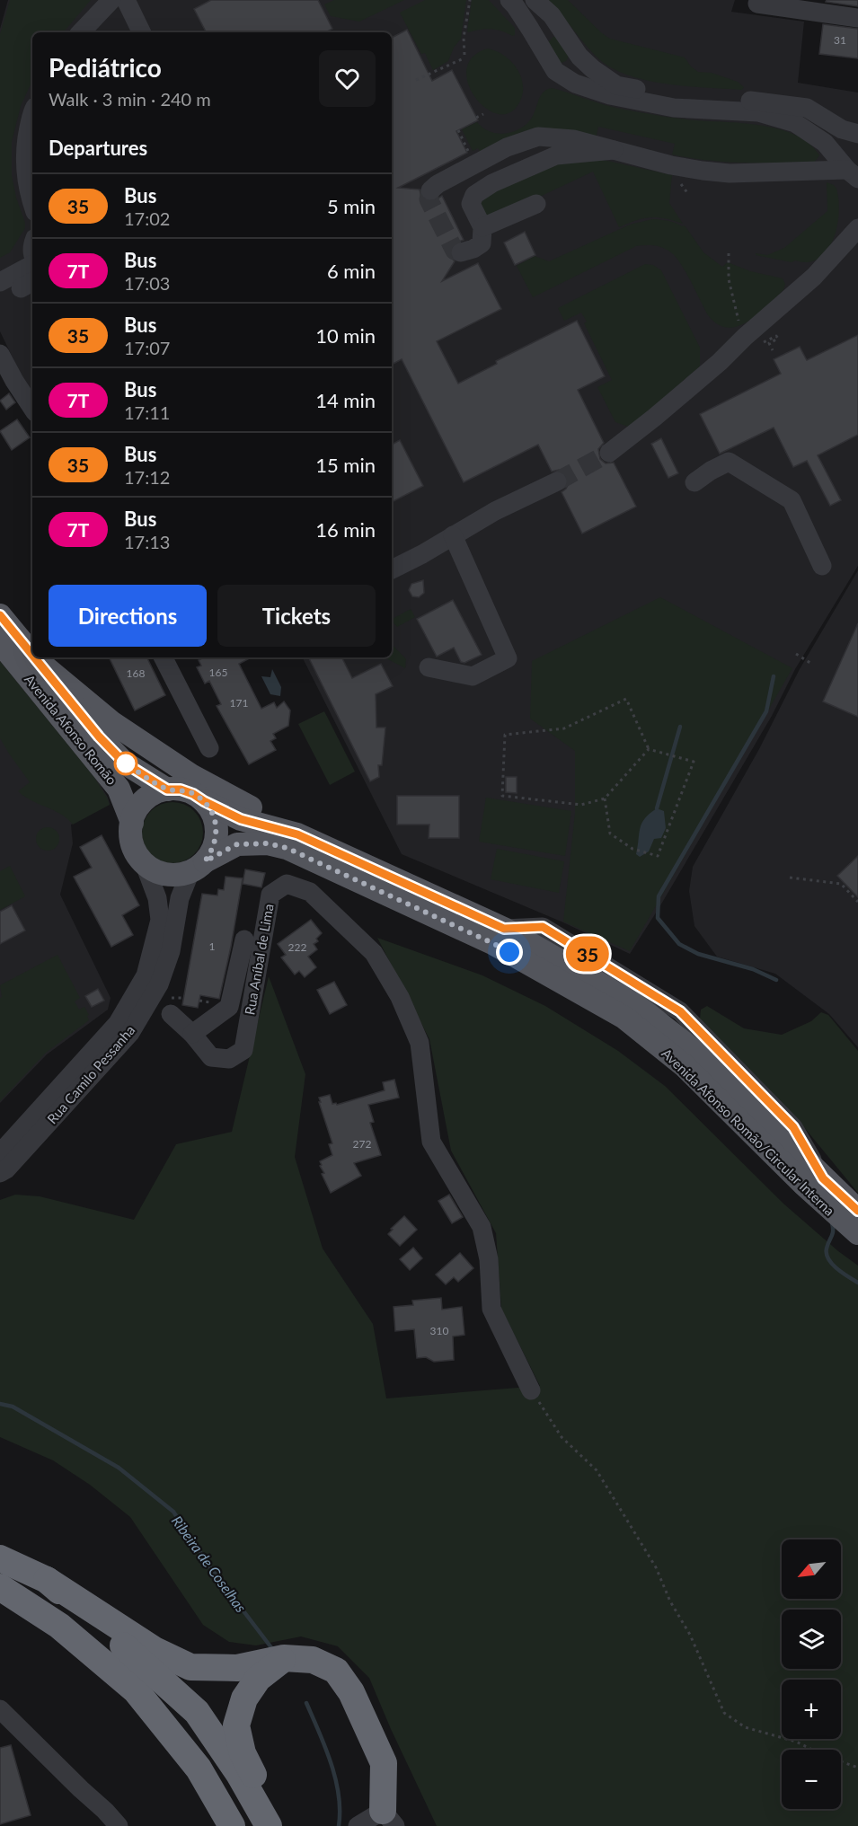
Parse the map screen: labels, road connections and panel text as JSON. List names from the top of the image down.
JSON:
{
  "streets": {
    "main road": ["Avenida Afonso Romão", "Avenida Afonso Romão/Circular Interna"],
    "street": ["Rua Aníbal de Lima", "Rua Camilo Pessanha"]
  },
  "crossings": [
    ["Avenida Afonso Romão", "Rua Camilo Pessanha"],
    ["Avenida Afonso Romão", "Avenida Afonso Romão/Circular Interna"],
    ["Rua Camilo Pessanha", "Avenida Afonso Romão/Circular Interna"]
  ],
  "water": ["Ribeira de Coselhas"],
  "lines": ["bus line 35"],
  "house_numbers": [
    "31",
    "165",
    "168",
    "171",
    "1",
    "222",
    "272",
    "310"
  ],
  "north": "bottom left",
  "page": {
    "on_map": "35",
    "heading": [
      ["Pediátrico", "Walk · 3 min · 240 m"],
      "Departures"
    ],
    "list": [
      {
        "mark": "35",
        "name": "Bus",
        "note": "17:02",
        "value": "5 min"
      },
      {
        "mark": "7T",
        "name": "Bus",
        "note": "17:03",
        "value": "6 min"
      },
      {
        "mark": "35",
        "name": "Bus",
        "note": "17:07",
        "value": "10 min"
      },
      {
        "mark": "7T",
        "name": "Bus",
        "note": "17:11",
        "value": "14 min"
      },
      {
        "mark": "35",
        "name": "Bus",
        "note": "17:12",
        "value": "15 min"
      },
      {
        "mark": "7T",
        "name": "Bus",
        "note": "17:13",
        "value": "16 min"
      }
    ],
    "buttons": ["Directions", "Tickets"],
    "map_buttons": ["+", "−"]
  }
}
